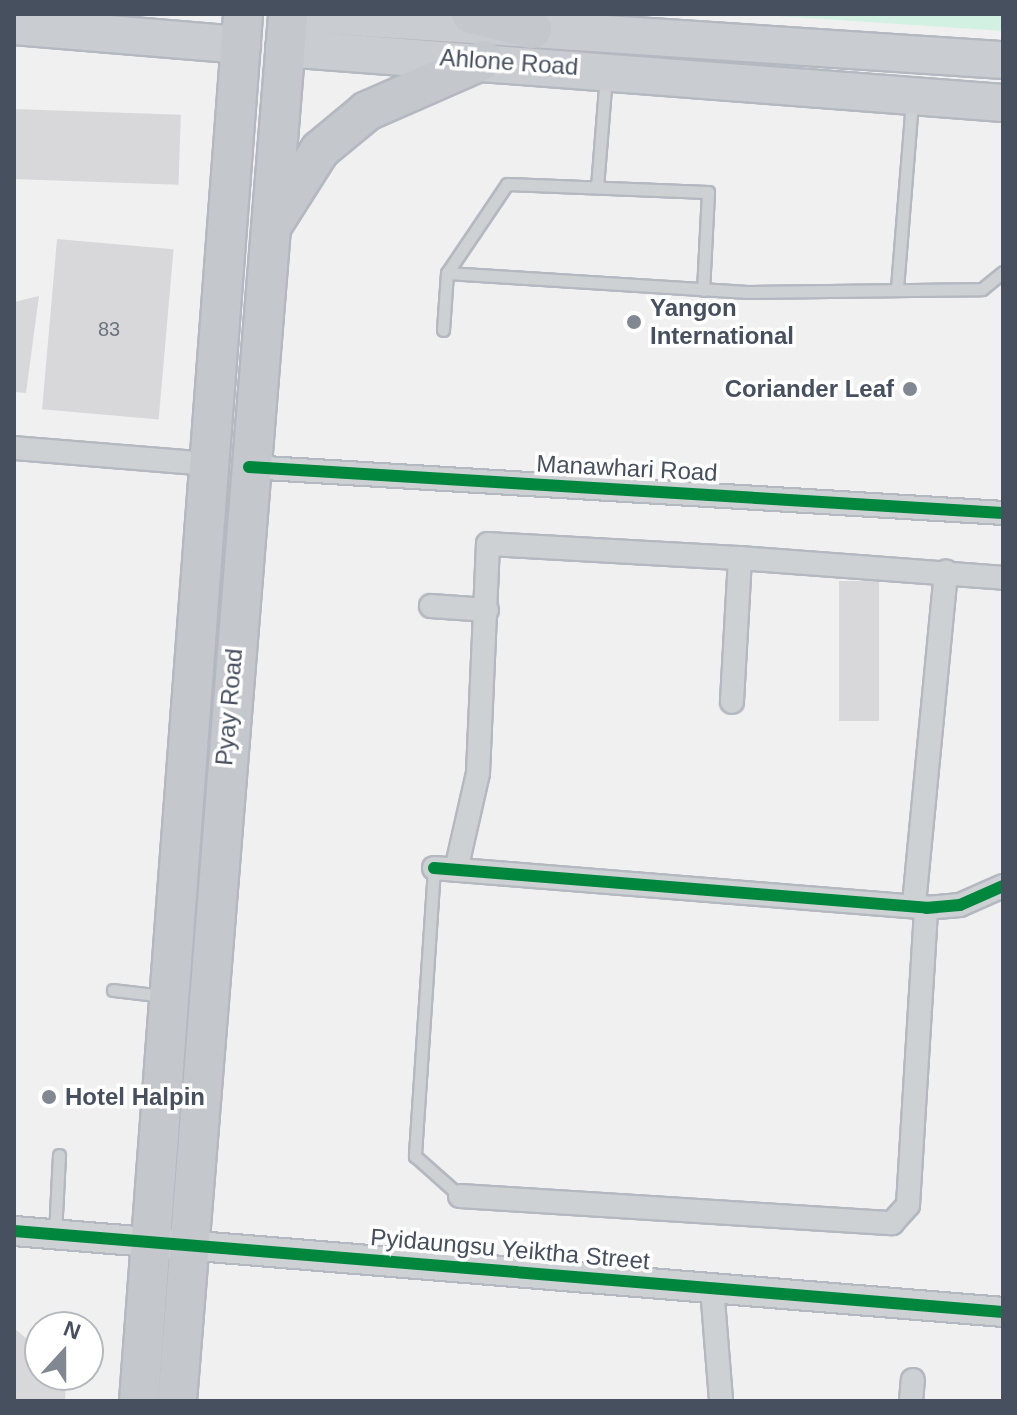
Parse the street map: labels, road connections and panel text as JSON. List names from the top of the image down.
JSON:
{
  "streets": {
    "highway": ["Ahlone Road", "Pyay Road"],
    "street": ["Manawhari Road", "Pyidaungsu Yeiktha Street"]
  },
  "crossings": [
    ["Ahlone Road", "Pyay Road"],
    ["Manawhari Road", "Pyay Road"],
    ["Pyay Road", "Pyidaungsu Yeiktha Street"]
  ],
  "places": ["Yangon International", "Coriander Leaf", "Hotel Halpin"],
  "house_numbers": ["83"],
  "north": "top"
}
